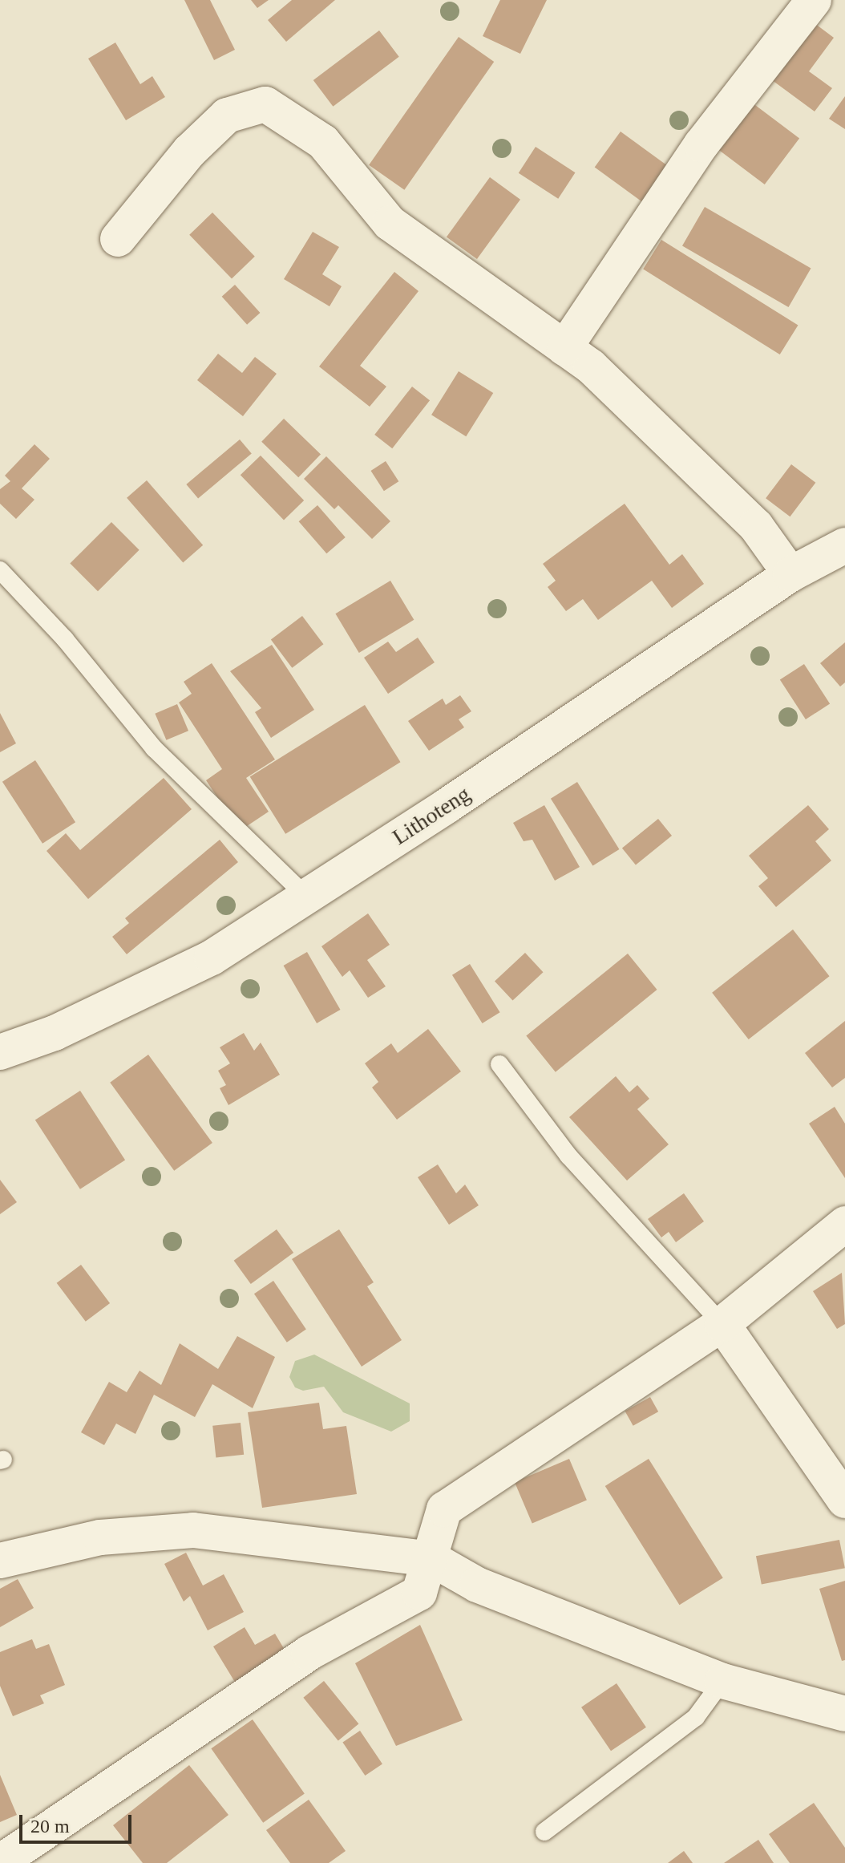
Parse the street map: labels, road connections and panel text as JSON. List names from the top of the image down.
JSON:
{
  "streets": {
    "street": ["Lithoteng"]
  },
  "scale_bar": "20 m"
}
